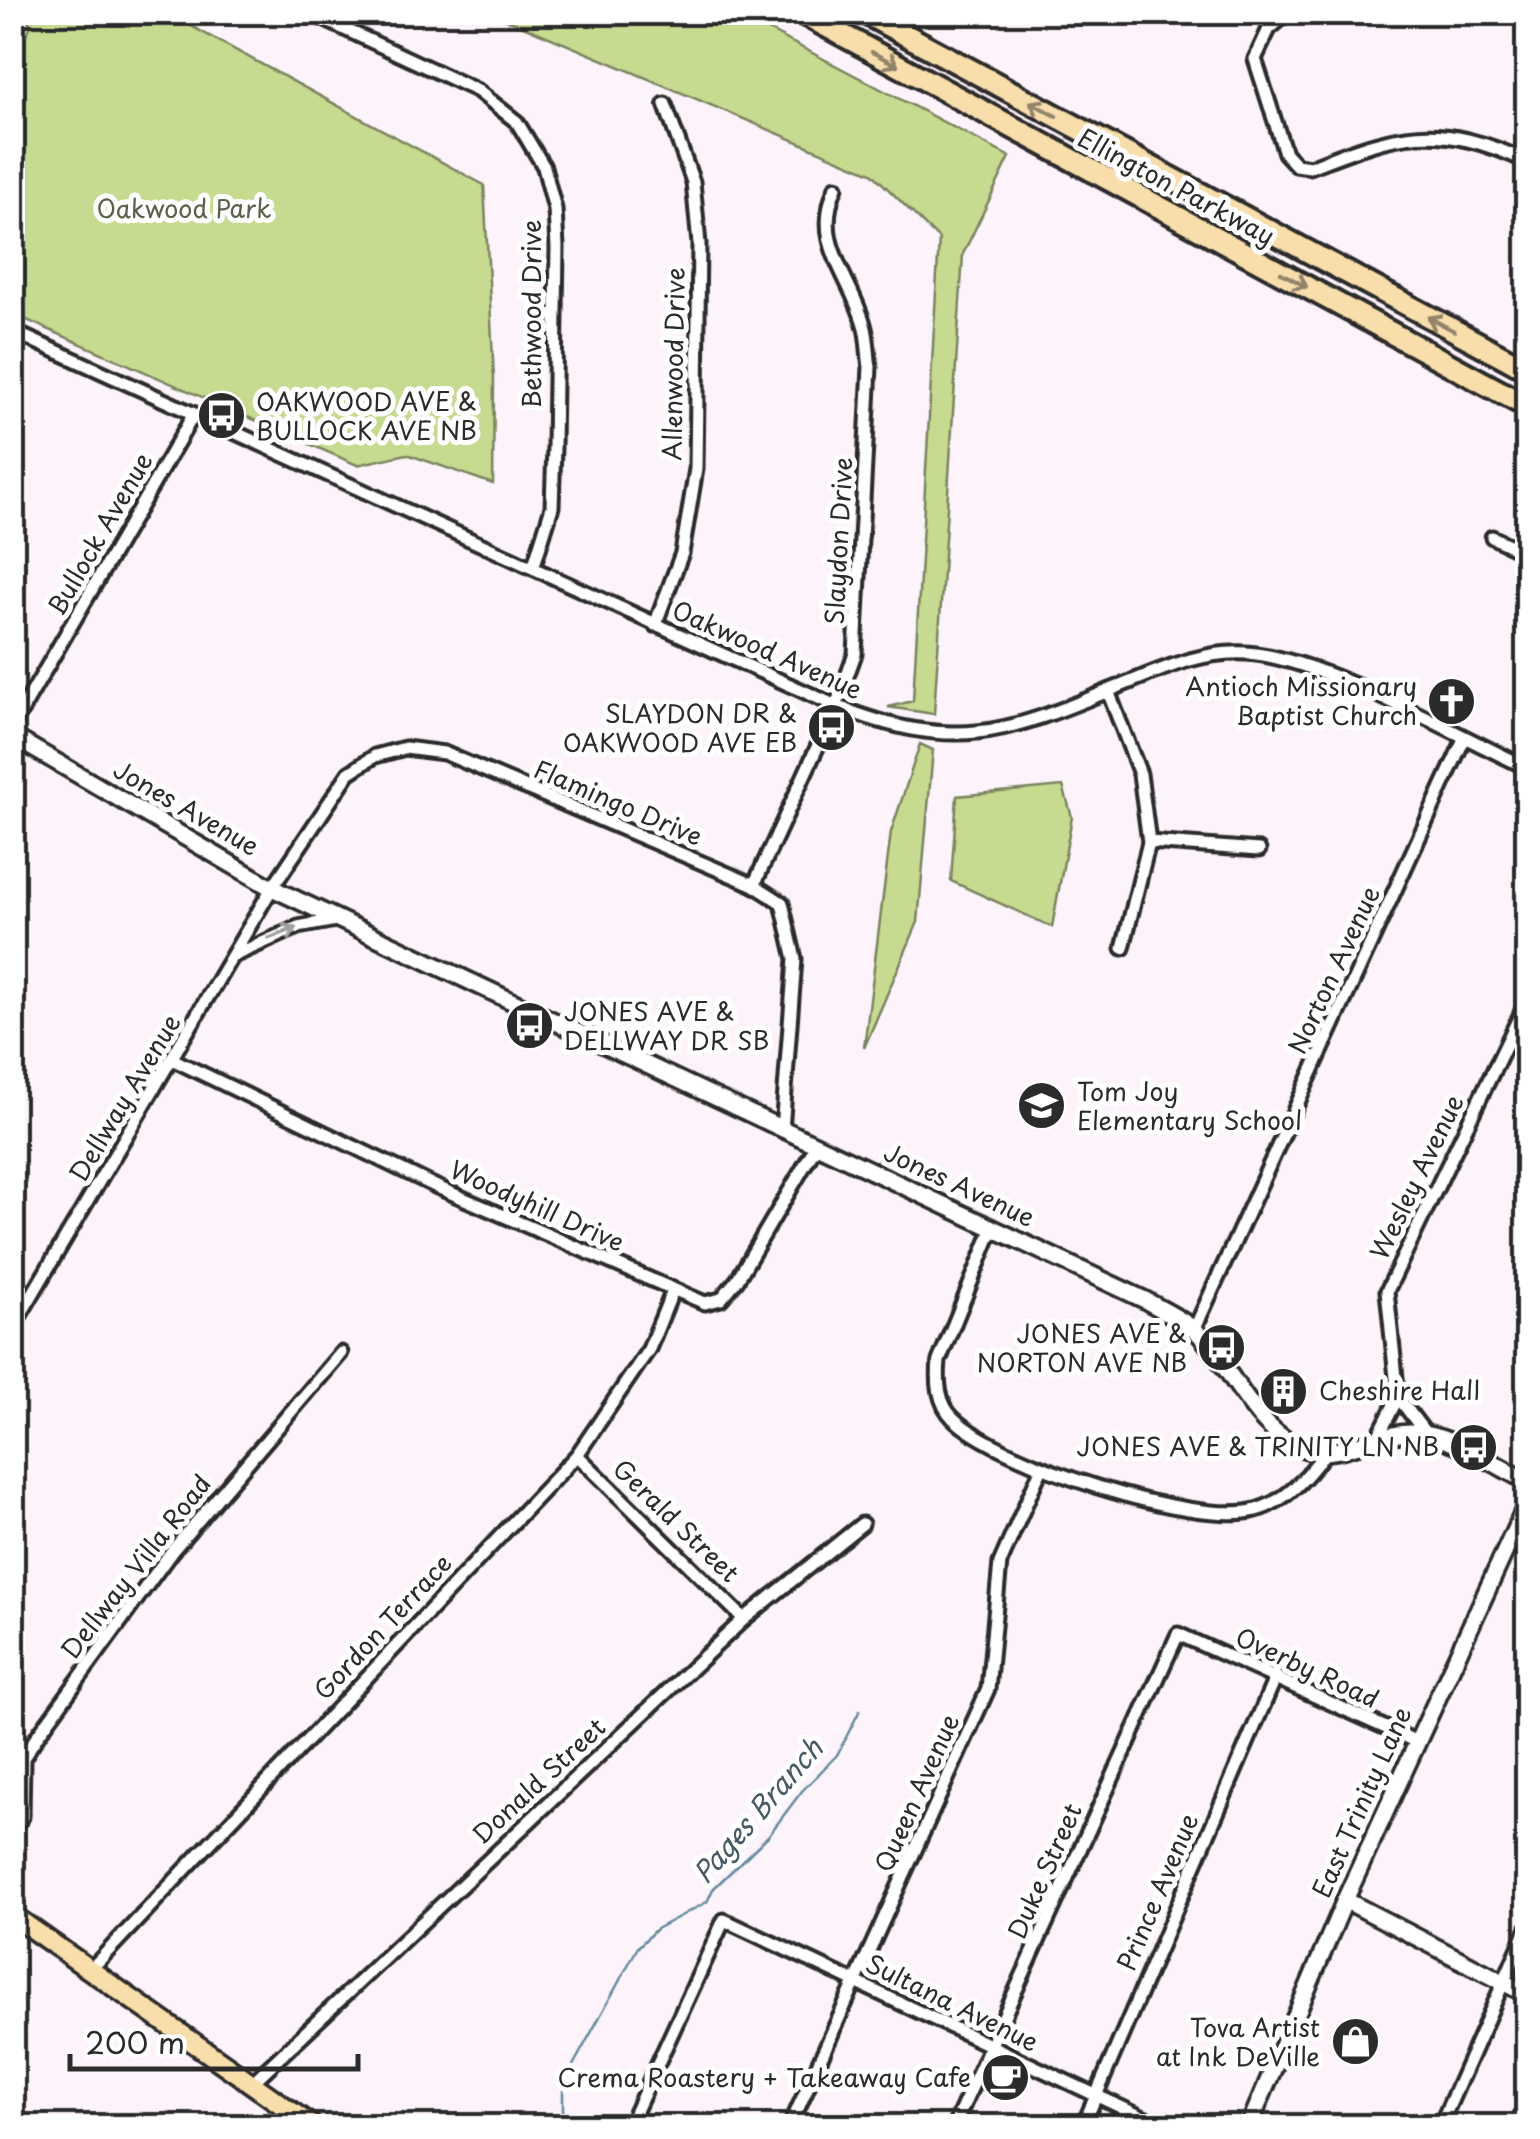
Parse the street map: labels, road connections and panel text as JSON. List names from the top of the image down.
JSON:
{
  "streets": {
    "highway": ["Ellington Parkway"],
    "street": [
      "Bethwood Drive",
      "Allenwood Drive",
      "Bullock Avenue",
      "Slaydon Drive",
      "Oakwood Avenue",
      "Flamingo Drive",
      "Jones Avenue",
      "Norton Avenue",
      "Dellway Avenue",
      "Wesley Avenue",
      "Woodyhill Drive",
      "Gerald Street",
      "Dellway Villa Road",
      "Gordon Terrace",
      "Overby Road",
      "Donald Street",
      "Queen Avenue",
      "East Trinity Lane",
      "Duke Street",
      "Prince Avenue",
      "Sultana Avenue"
    ]
  },
  "crossings": [
    ["Bethwood Drive", "Oakwood Avenue"],
    ["Allenwood Drive", "Oakwood Avenue"],
    ["Bullock Avenue", "Oakwood Avenue"],
    ["Slaydon Drive", "Oakwood Avenue"],
    ["Slaydon Drive", "Flamingo Drive"],
    ["Oakwood Avenue", "Norton Avenue"],
    ["Flamingo Drive", "Jones Avenue"],
    ["Flamingo Drive", "Dellway Avenue"],
    ["Jones Avenue", "Norton Avenue"],
    ["Jones Avenue", "Dellway Avenue"],
    ["Jones Avenue", "Woodyhill Drive"],
    ["Dellway Avenue", "Woodyhill Drive"],
    ["Woodyhill Drive", "Gordon Terrace"],
    ["Gerald Street", "Gordon Terrace"],
    ["Gerald Street", "Donald Street"],
    ["Overby Road", "East Trinity Lane"],
    ["Overby Road", "Duke Street"],
    ["Overby Road", "Prince Avenue"],
    ["Queen Avenue", "Sultana Avenue"],
    ["Duke Street", "Sultana Avenue"],
    ["Prince Avenue", "Sultana Avenue"]
  ],
  "water": ["Pages Branch"],
  "parks": ["Oakwood Park"],
  "places": {
    "bus stop": [
      "OAKWOOD AVE & BULLOCK AVE NB",
      "SLAYDON DR & OAKWOOD AVE EB",
      "JONES AVE & DELLWAY DR SB",
      "JONES AVE & NORTON AVE NB",
      "JONES AVE & TRINITY LN NB"
    ],
    "church": ["Antioch Missionary Baptist Church"],
    "school or university": ["Tom Joy Elementary School"],
    "building": ["Cheshire Hall"],
    "shop": ["Tova Artist at Ink DeVille"],
    "cafe": ["Crema Roastery + Takeaway Cafe"]
  },
  "scale_bar": "200 m"
}
